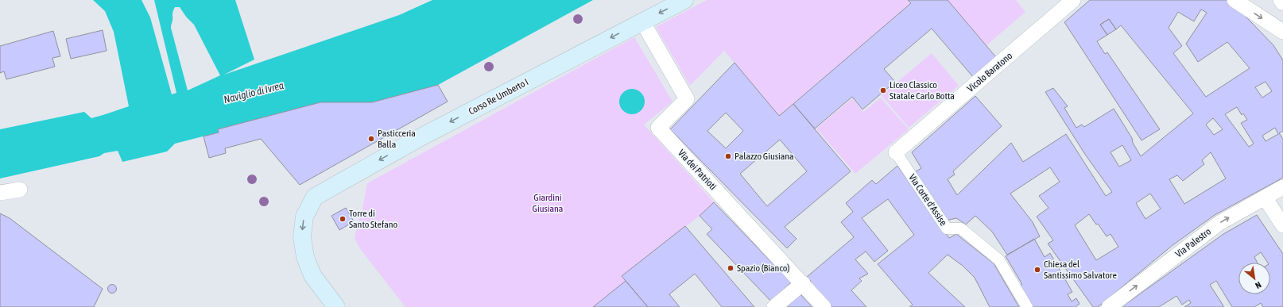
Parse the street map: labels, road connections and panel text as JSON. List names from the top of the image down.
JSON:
{
  "streets": {
    "main road": ["Corso Re Umberto I"],
    "street": [
      "Vicolo Baratono",
      "Via dei Patrioti",
      "Via Corte d'Assise",
      "Via Palestro"
    ]
  },
  "crossings": [
    ["Vicolo Baratono", "Via Corte d'Assise"],
    ["Corso Re Umberto I", "Via dei Patrioti"]
  ],
  "one_way": ["Corso Re Umberto I", "Via Palestro"],
  "water": ["Naviglio di Ivrea"],
  "parks": ["Giardini Giusiana"],
  "places": [
    "Liceo Classico Statale Carlo Botta",
    "Pasticceria Balla",
    "Palazzo Giusiana",
    "Torre di Santo Stefano",
    "Spazio (Bianco)",
    "Chiesa del Santissimo Salvatore"
  ],
  "north": "bottom right"
}
